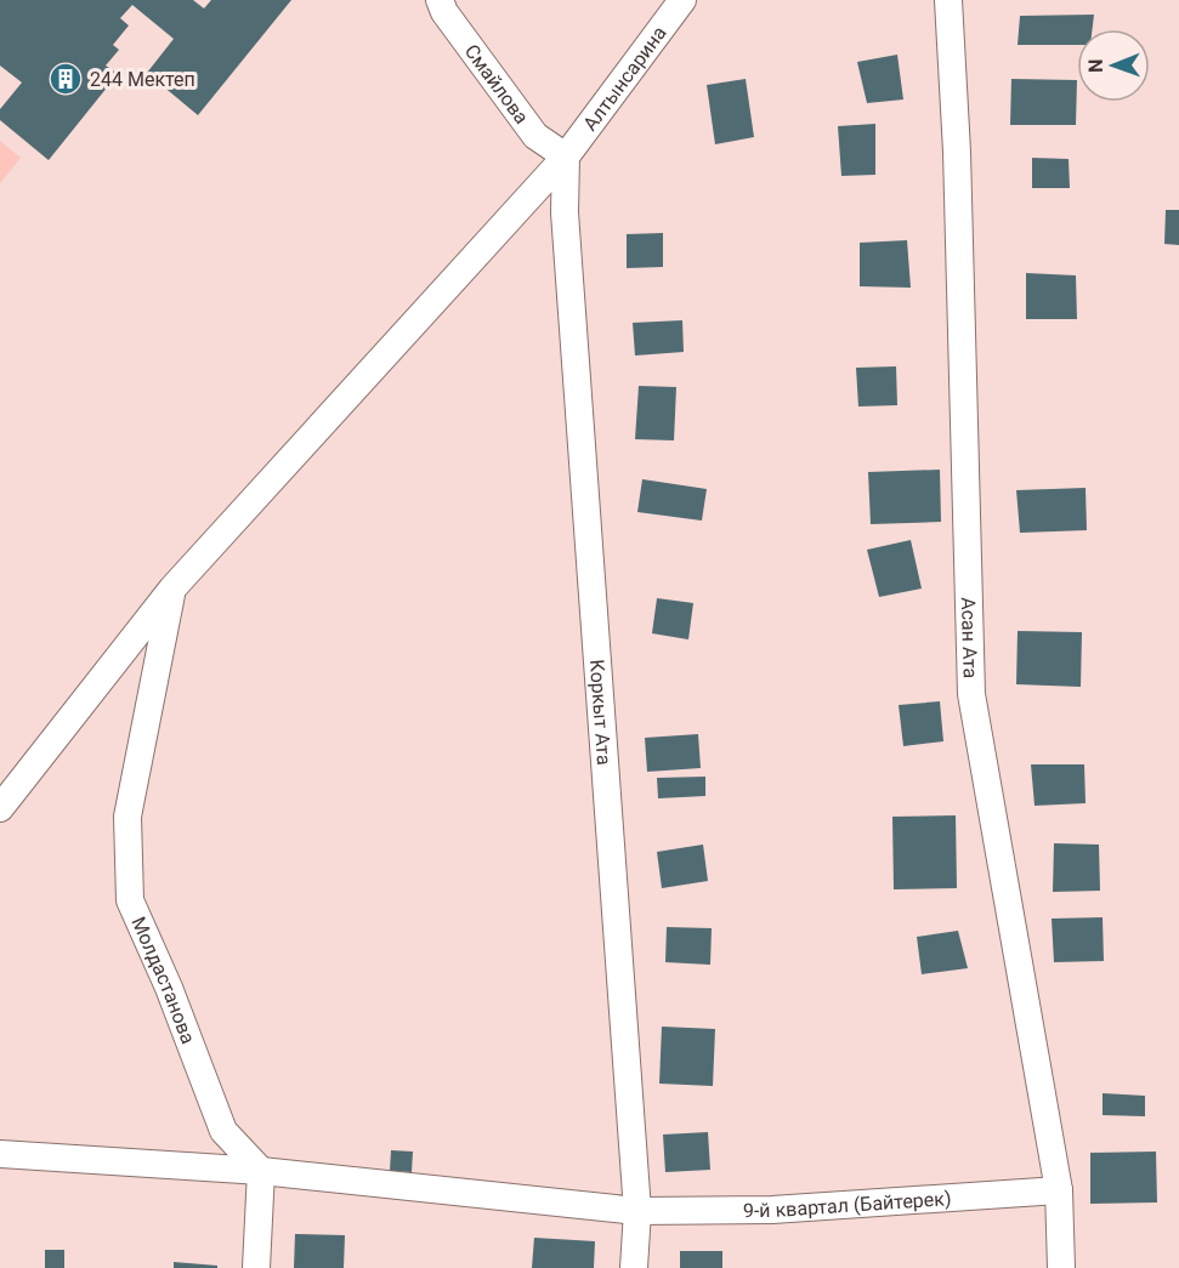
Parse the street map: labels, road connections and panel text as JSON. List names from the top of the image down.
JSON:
{
  "streets": {
    "street": [
      "Алтынсарина",
      "Смайлова",
      "Асан Ата",
      "Коркыт Ата",
      "Молдастанова",
      "9-й квартал (Байтерек)"
    ]
  },
  "crossings": [
    ["Алтынсарина", "Смайлова"],
    ["Алтынсарина", "Коркыт Ата"],
    ["Алтынсарина", "Молдастанова"],
    ["Смайлова", "Коркыт Ата"],
    ["Асан Ата", "9-й квартал (Байтерек)"],
    ["Коркыт Ата", "9-й квартал (Байтерек)"],
    ["Молдастанова", "9-й квартал (Байтерек)"]
  ],
  "places": {
    "building": ["244 Мектеп"]
  },
  "north": "left"
}
